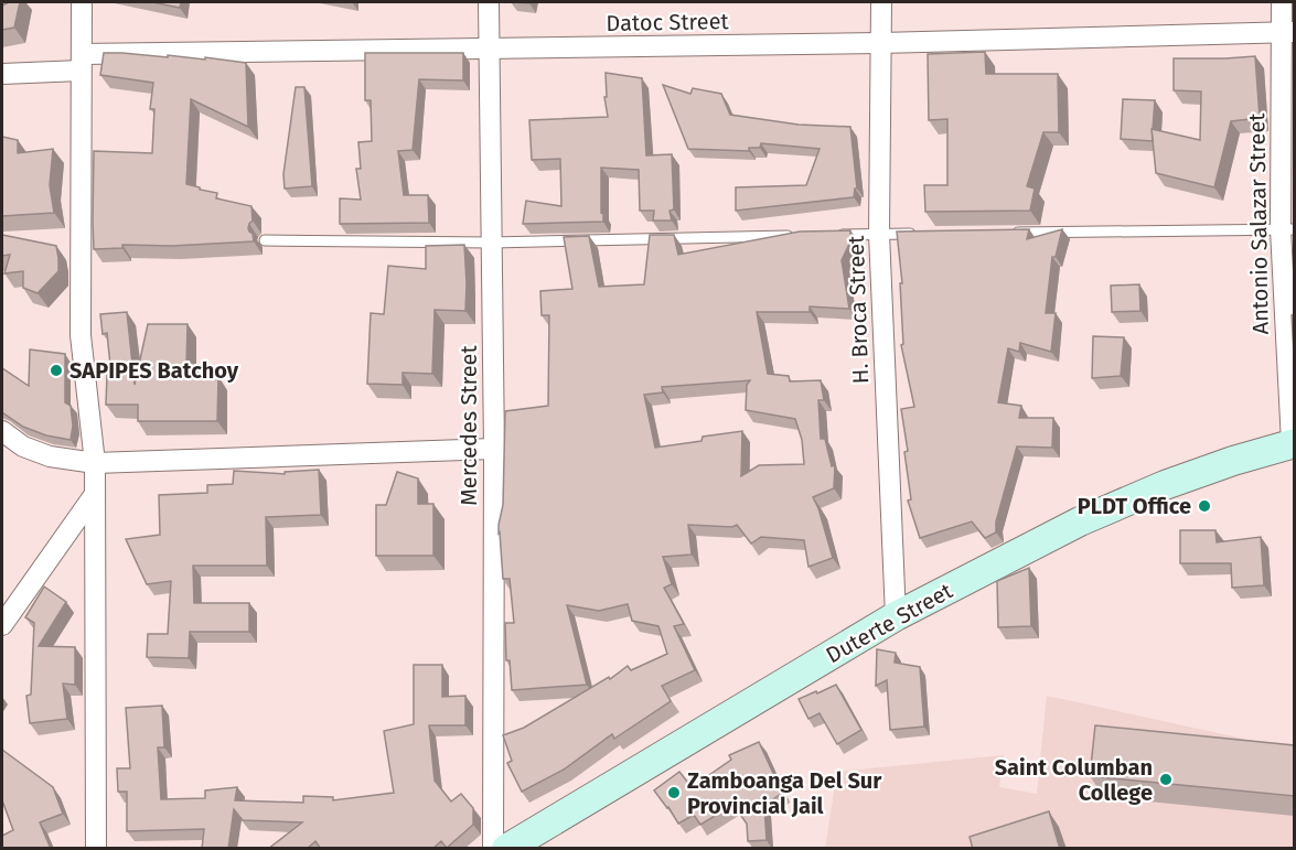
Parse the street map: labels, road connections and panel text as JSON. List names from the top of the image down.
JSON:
{
  "streets": {
    "main road": ["Duterte Street"],
    "street": [
      "Datoc Street",
      "Antonio Salazar Street",
      "H. Broca Street",
      "Mercedes Street"
    ]
  },
  "crossings": [
    ["Datoc Street", "Antonio Salazar Street"],
    ["Datoc Street", "H. Broca Street"],
    ["Datoc Street", "Mercedes Street"],
    ["Antonio Salazar Street", "Duterte Street"],
    ["H. Broca Street", "Duterte Street"]
  ],
  "places": [
    "SAPIPES Batchoy",
    "PLDT Office",
    "Saint Columban College",
    "Zamboanga Del Sur Provincial Jail"
  ]
}
